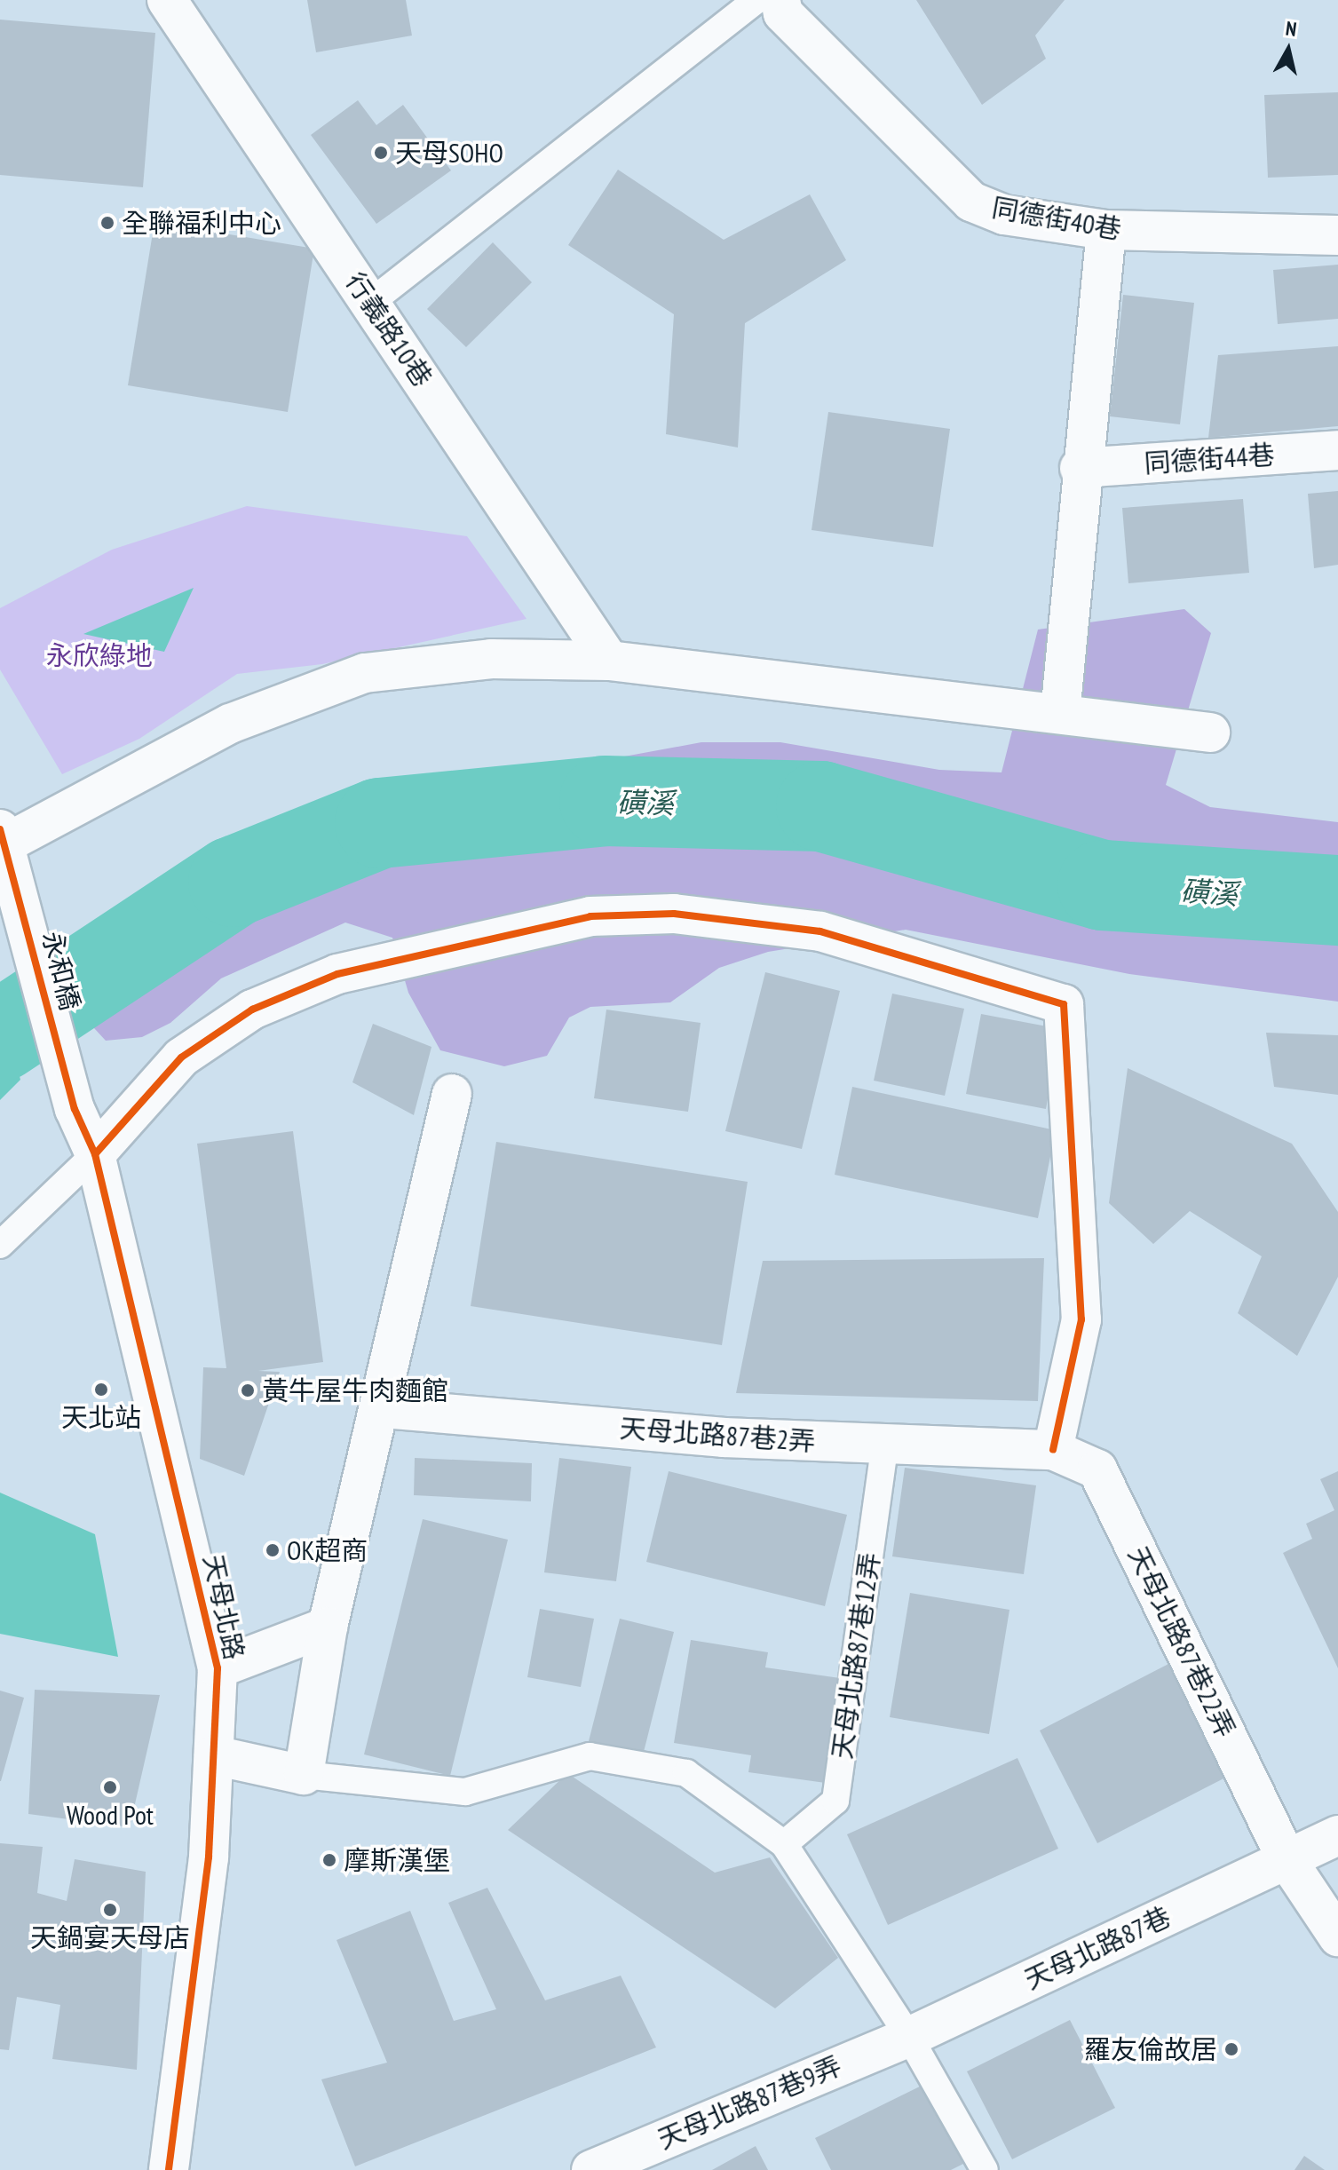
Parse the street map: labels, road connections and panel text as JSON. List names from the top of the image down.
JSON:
{
  "streets": {
    "street": [
      "同德街40巷",
      "行義路10巷",
      "同德街44巷",
      "永和橋",
      "天母北路87巷2弄",
      "天母北路",
      "天母北路87巷22弄",
      "天母北路87巷",
      "天母北路87巷9弄"
    ],
    "lane": ["天母北路87巷12弄"]
  },
  "crossings": [
    ["永和橋", "天母北路"],
    ["天母北路87巷2弄", "天母北路87巷22弄"],
    ["天母北路87巷2弄", "天母北路87巷12弄"],
    ["天母北路87巷22弄", "天母北路87巷"],
    ["天母北路87巷", "天母北路87巷9弄"]
  ],
  "water": ["磺溪"],
  "parks": ["永欣綠地"],
  "places": [
    "天母SOHO",
    "全聯福利中心",
    "天北站",
    "黃牛屋牛肉麵館",
    "OK超商",
    "Wood Pot",
    "摩斯漢堡",
    "天鍋宴天母店",
    "羅友倫故居"
  ],
  "north": "top"
}
